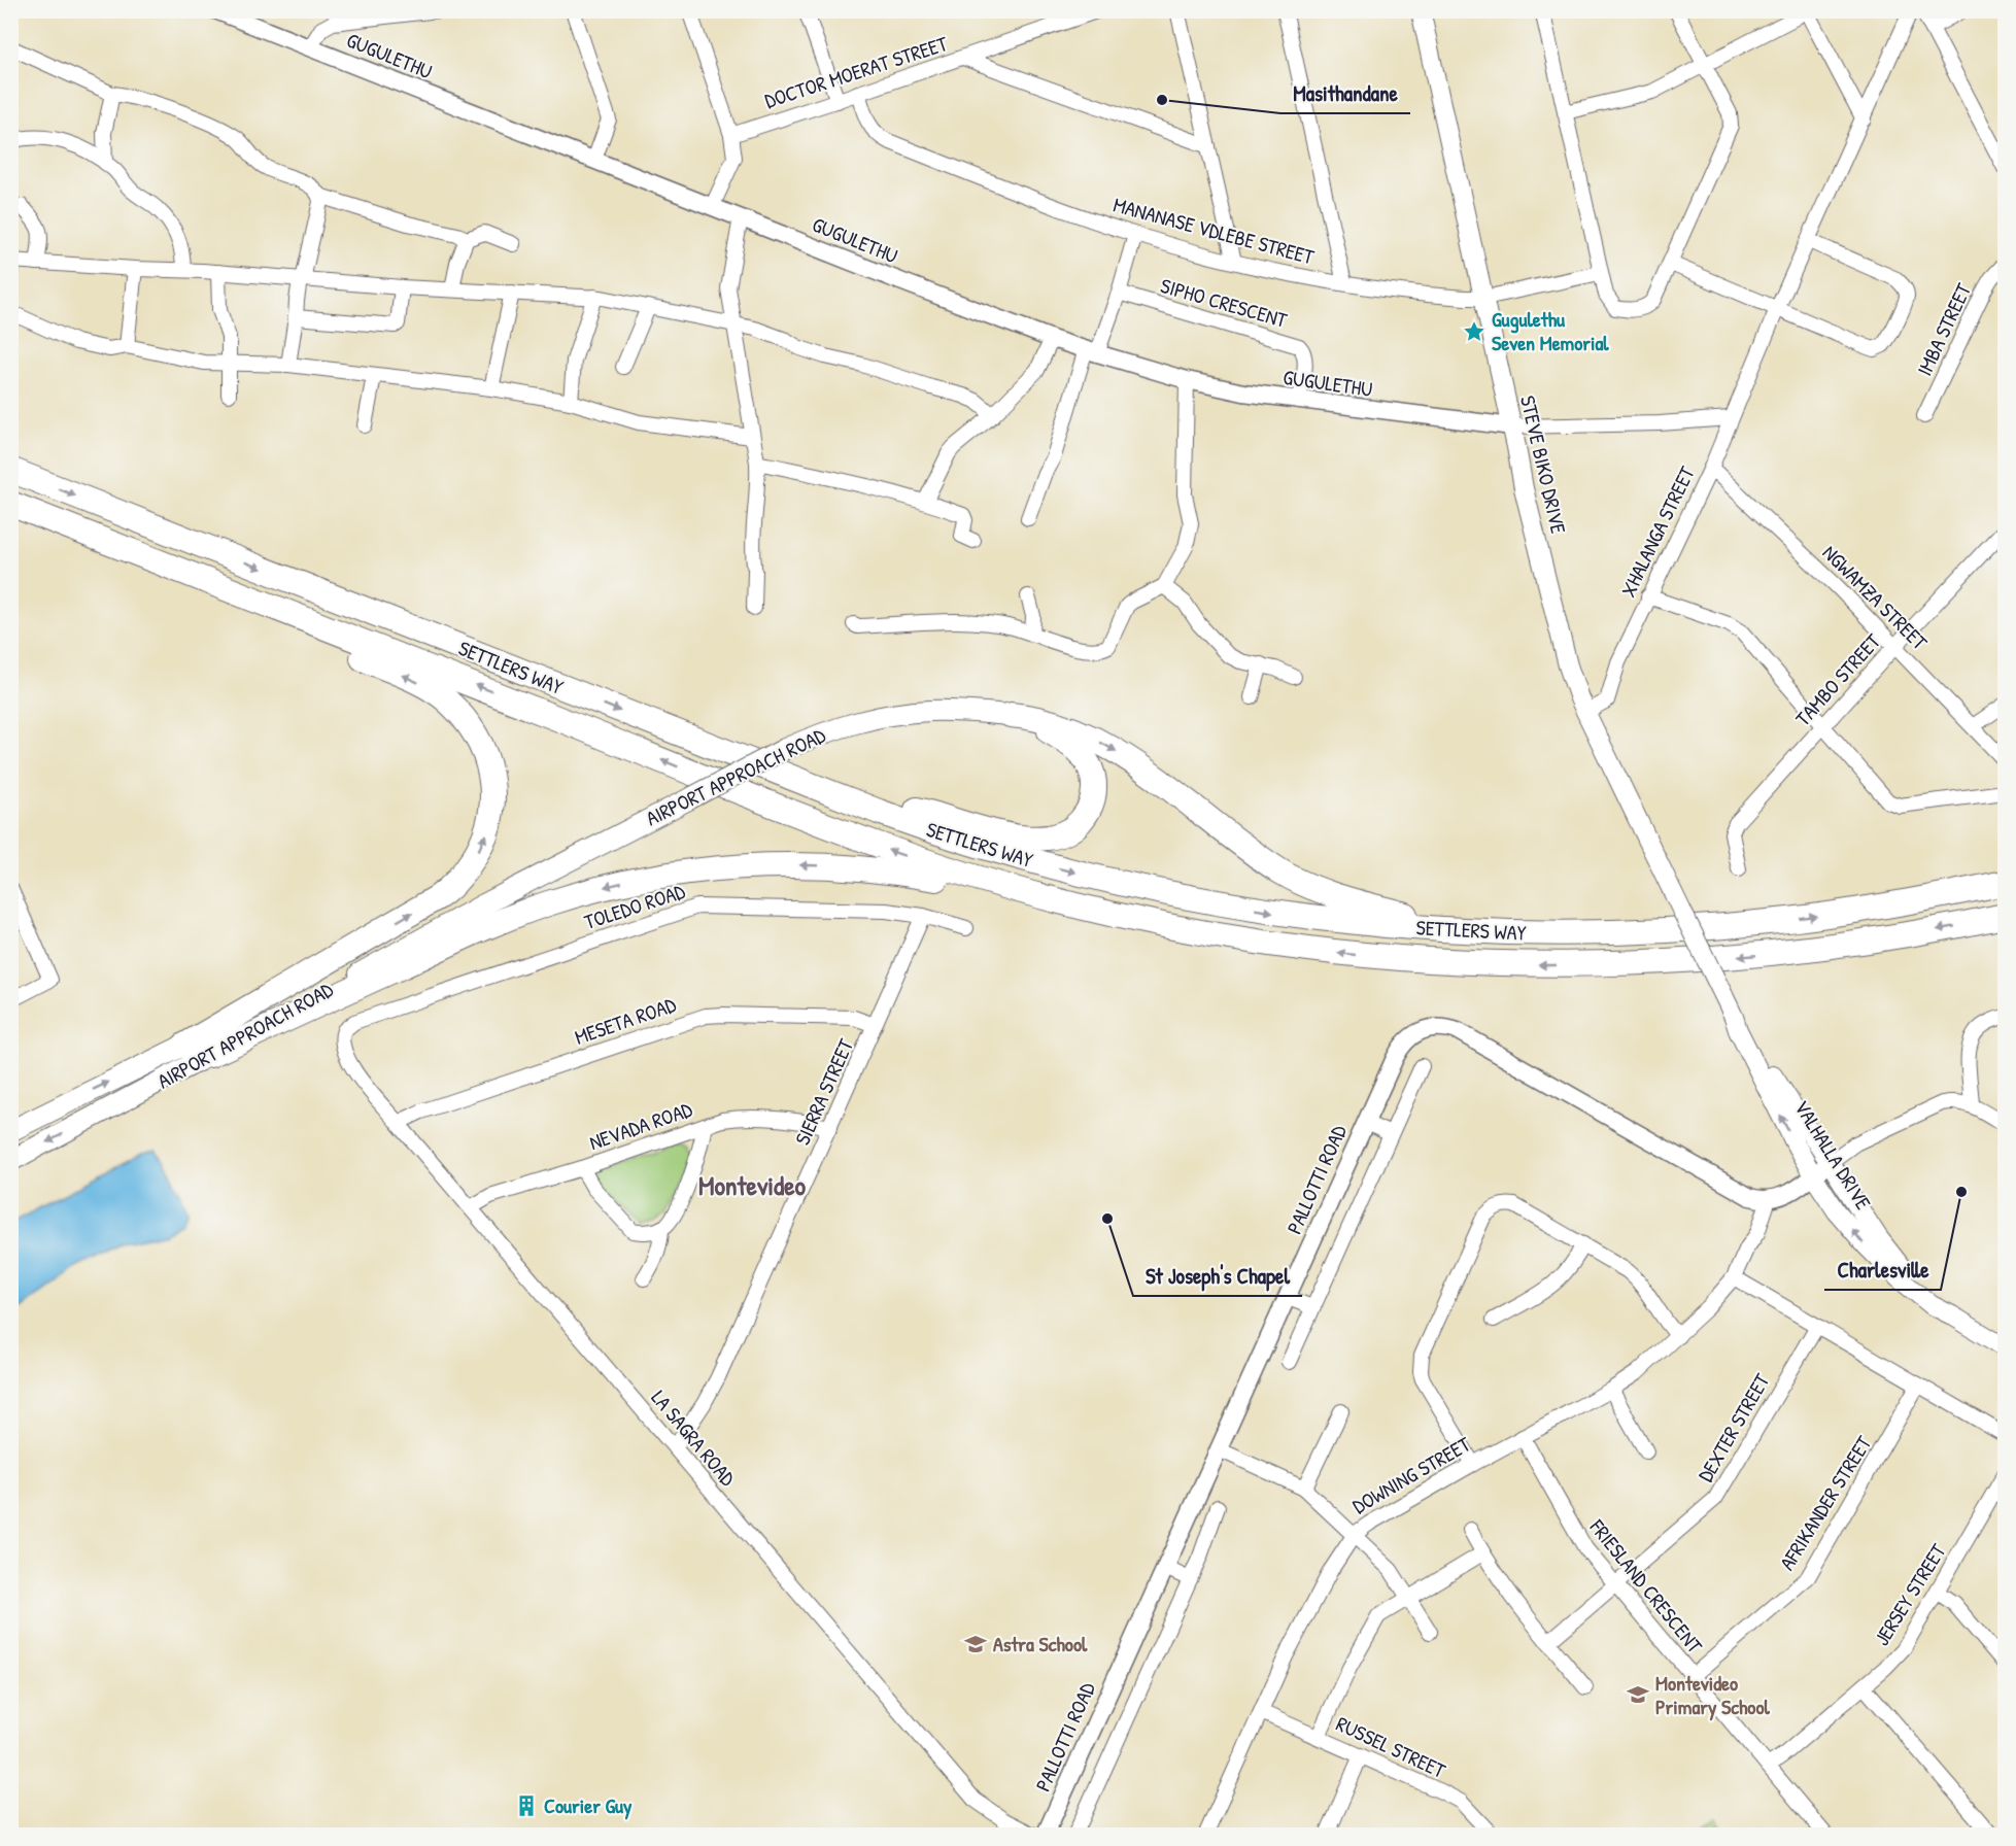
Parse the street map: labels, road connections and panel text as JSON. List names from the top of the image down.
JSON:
{
  "streets": {
    "highway": ["SETTLERS WAY"],
    "main road": ["STEVE BIKO DRIVE", "AIRPORT APPROACH ROAD", "VALHALLA DRIVE"],
    "street": [
      "GUGULETHU",
      "DOCTOR MOERAT STREET",
      "MANANASE VDLEBE STREET",
      "SIPHO CRESCENT",
      "IMBA STREET",
      "XHALANGA STREET",
      "NGWAMZA STREET",
      "TAMBO STREET",
      "TOLEDO ROAD",
      "MESETA ROAD",
      "SIERRA STREET",
      "NEVADA ROAD",
      "PALLOTTI ROAD",
      "DEXTER STREET",
      "LA SAGRA ROAD",
      "DOWNING STREET",
      "AFRIKANDER STREET",
      "FRIESLAND CRESCENT",
      "JERSEY STREET",
      "RUSSEL STREET"
    ]
  },
  "crossings": [
    ["GUGULETHU", "SIPHO CRESCENT"],
    ["GUGULETHU", "STEVE BIKO DRIVE"],
    ["DOCTOR MOERAT STREET", "MANANASE VDLEBE STREET"],
    ["MANANASE VDLEBE STREET", "STEVE BIKO DRIVE"],
    ["STEVE BIKO DRIVE", "XHALANGA STREET"],
    ["STEVE BIKO DRIVE", "VALHALLA DRIVE"],
    ["XHALANGA STREET", "NGWAMZA STREET"],
    ["NGWAMZA STREET", "TAMBO STREET"],
    ["TOLEDO ROAD", "SIERRA STREET"],
    ["TOLEDO ROAD", "LA SAGRA ROAD"],
    ["MESETA ROAD", "SIERRA STREET"],
    ["MESETA ROAD", "LA SAGRA ROAD"],
    ["SIERRA STREET", "NEVADA ROAD"],
    ["SIERRA STREET", "LA SAGRA ROAD"],
    ["NEVADA ROAD", "LA SAGRA ROAD"],
    ["PALLOTTI ROAD", "DOWNING STREET"],
    ["DEXTER STREET", "FRIESLAND CRESCENT"],
    ["DOWNING STREET", "FRIESLAND CRESCENT"],
    ["DOWNING STREET", "RUSSEL STREET"],
    ["AFRIKANDER STREET", "FRIESLAND CRESCENT"],
    ["FRIESLAND CRESCENT", "JERSEY STREET"]
  ],
  "districts": ["Montevideo"],
  "places": {
    "other": ["Masithandane", "Charlesville", "St Joseph's Chapel"],
    "place": ["Gugulethu Seven Memorial"],
    "school or university": ["Astra School", "Montevideo Primary School"],
    "building": ["Courier Guy"]
  }
}
